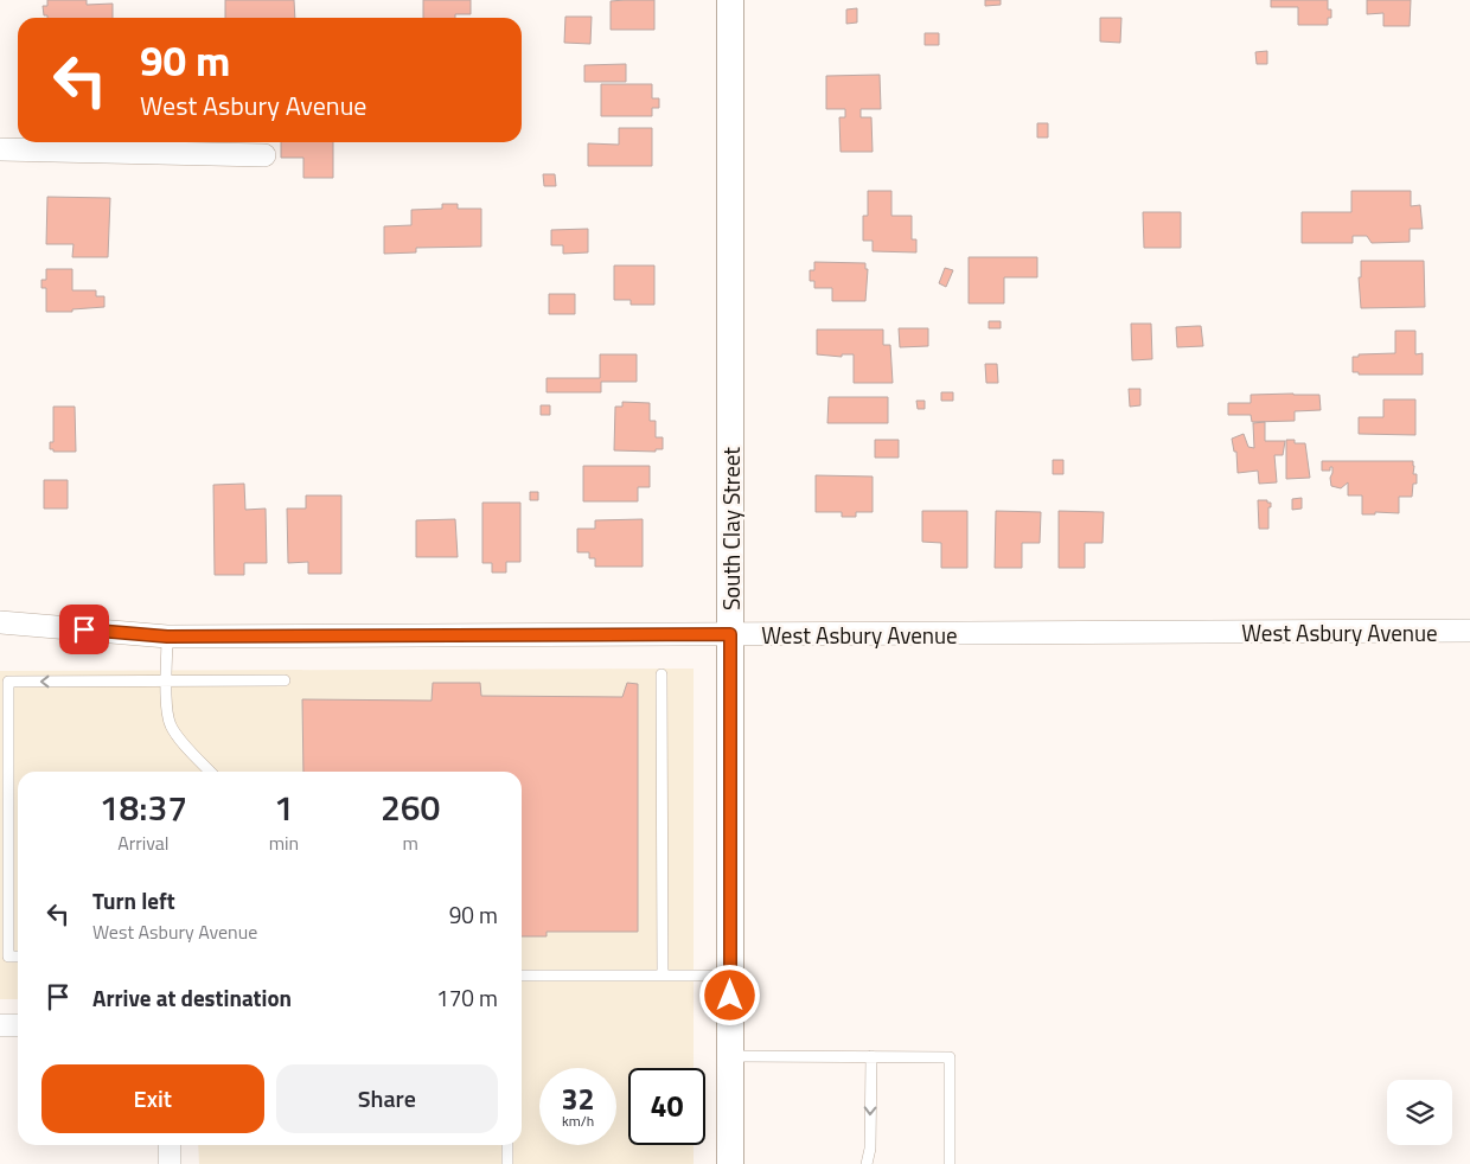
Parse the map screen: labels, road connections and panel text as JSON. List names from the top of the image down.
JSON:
{
  "streets": {
    "street": ["South Clay Street", "West Asbury Avenue"]
  },
  "crossings": [
    ["South Clay Street", "West Asbury Avenue"]
  ],
  "page": {
    "turn": ["90 m", "West Asbury Avenue"],
    "eta": [
      "18:37",
      "Arrival",
      "1",
      "min",
      "260",
      "m"
    ],
    "list": [
      {
        "name": "Turn left",
        "note": "West Asbury Avenue",
        "value": "90 m"
      },
      {
        "name": "Arrive at destination",
        "value": "170 m"
      }
    ],
    "buttons": ["Exit", "Share"],
    "speed": "32 km/h",
    "limit": "40"
  }
}
